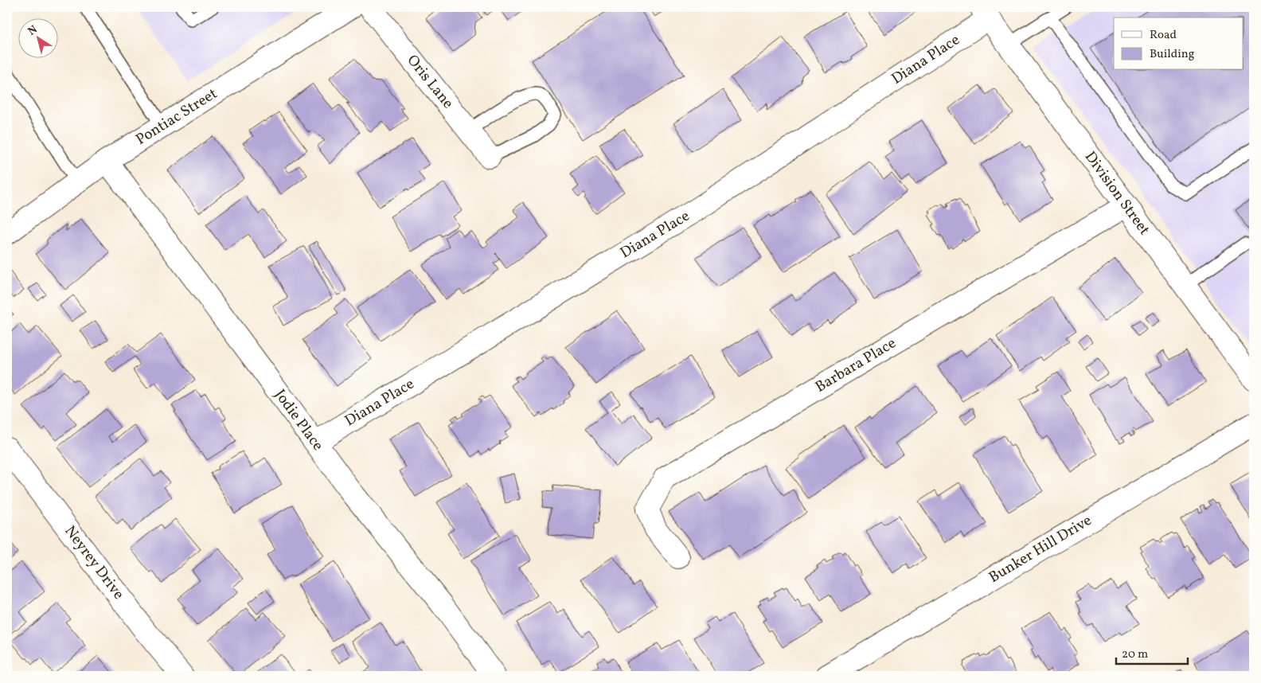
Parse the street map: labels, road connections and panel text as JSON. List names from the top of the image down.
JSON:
{
  "streets": {
    "street": [
      "Diana Place",
      "Oris Lane",
      "Pontiac Street",
      "Division Street",
      "Barbara Place",
      "Jodie Place",
      "Bunker Hill Drive",
      "Neyrey Drive"
    ]
  },
  "crossings": [
    ["Diana Place", "Division Street"],
    ["Diana Place", "Jodie Place"],
    ["Pontiac Street", "Jodie Place"],
    ["Division Street", "Barbara Place"]
  ],
  "legend": ["Road", "Building"],
  "scale_bar": "20 m",
  "north": "top left"
}
